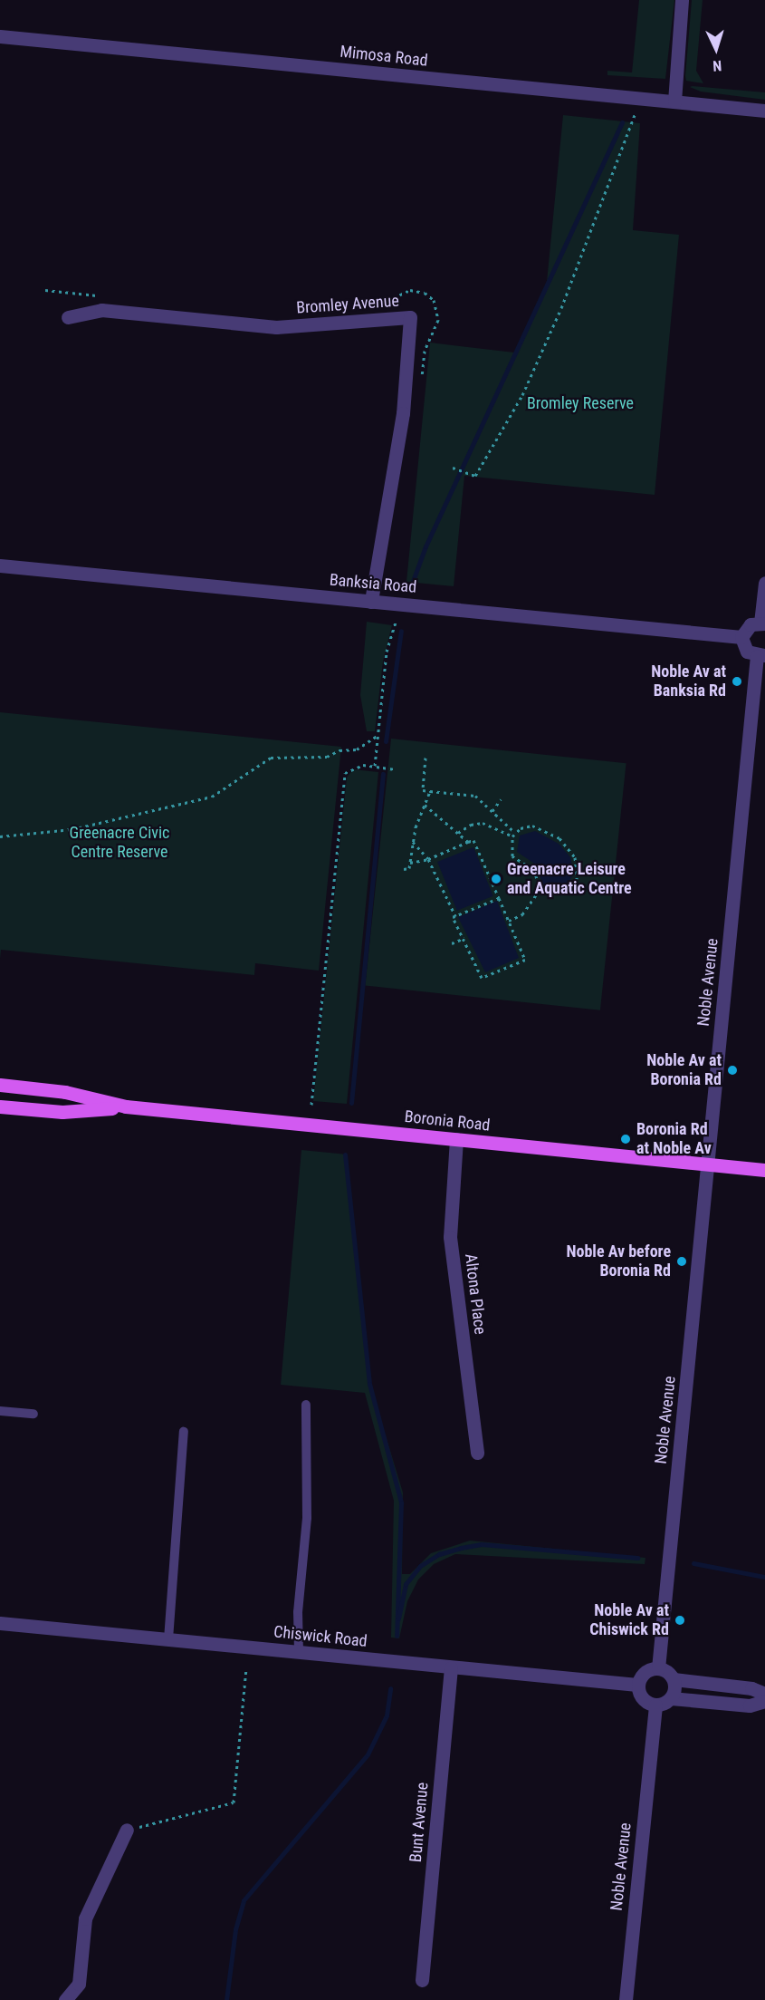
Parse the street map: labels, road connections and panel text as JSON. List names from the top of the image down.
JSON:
{
  "streets": {
    "main road": ["Boronia Road"],
    "street": [
      "Mimosa Road",
      "Bromley Avenue",
      "Banksia Road",
      "Noble Avenue",
      "Altona Place",
      "Chiswick Road",
      "Bunt Avenue"
    ]
  },
  "crossings": [
    ["Bromley Avenue", "Banksia Road"],
    ["Noble Avenue", "Boronia Road"],
    ["Noble Avenue", "Chiswick Road"],
    ["Boronia Road", "Altona Place"],
    ["Chiswick Road", "Bunt Avenue"]
  ],
  "parks": ["Bromley Reserve", "Greenacre Civic Centre Reserve"],
  "places": [
    "Noble Av at Banksia Rd",
    "Greenacre Leisure and Aquatic Centre",
    "Noble Av at Boronia Rd",
    "Boronia Rd at Noble Av",
    "Noble Av before Boronia Rd",
    "Noble Av at Chiswick Rd"
  ],
  "north": "bottom"
}
